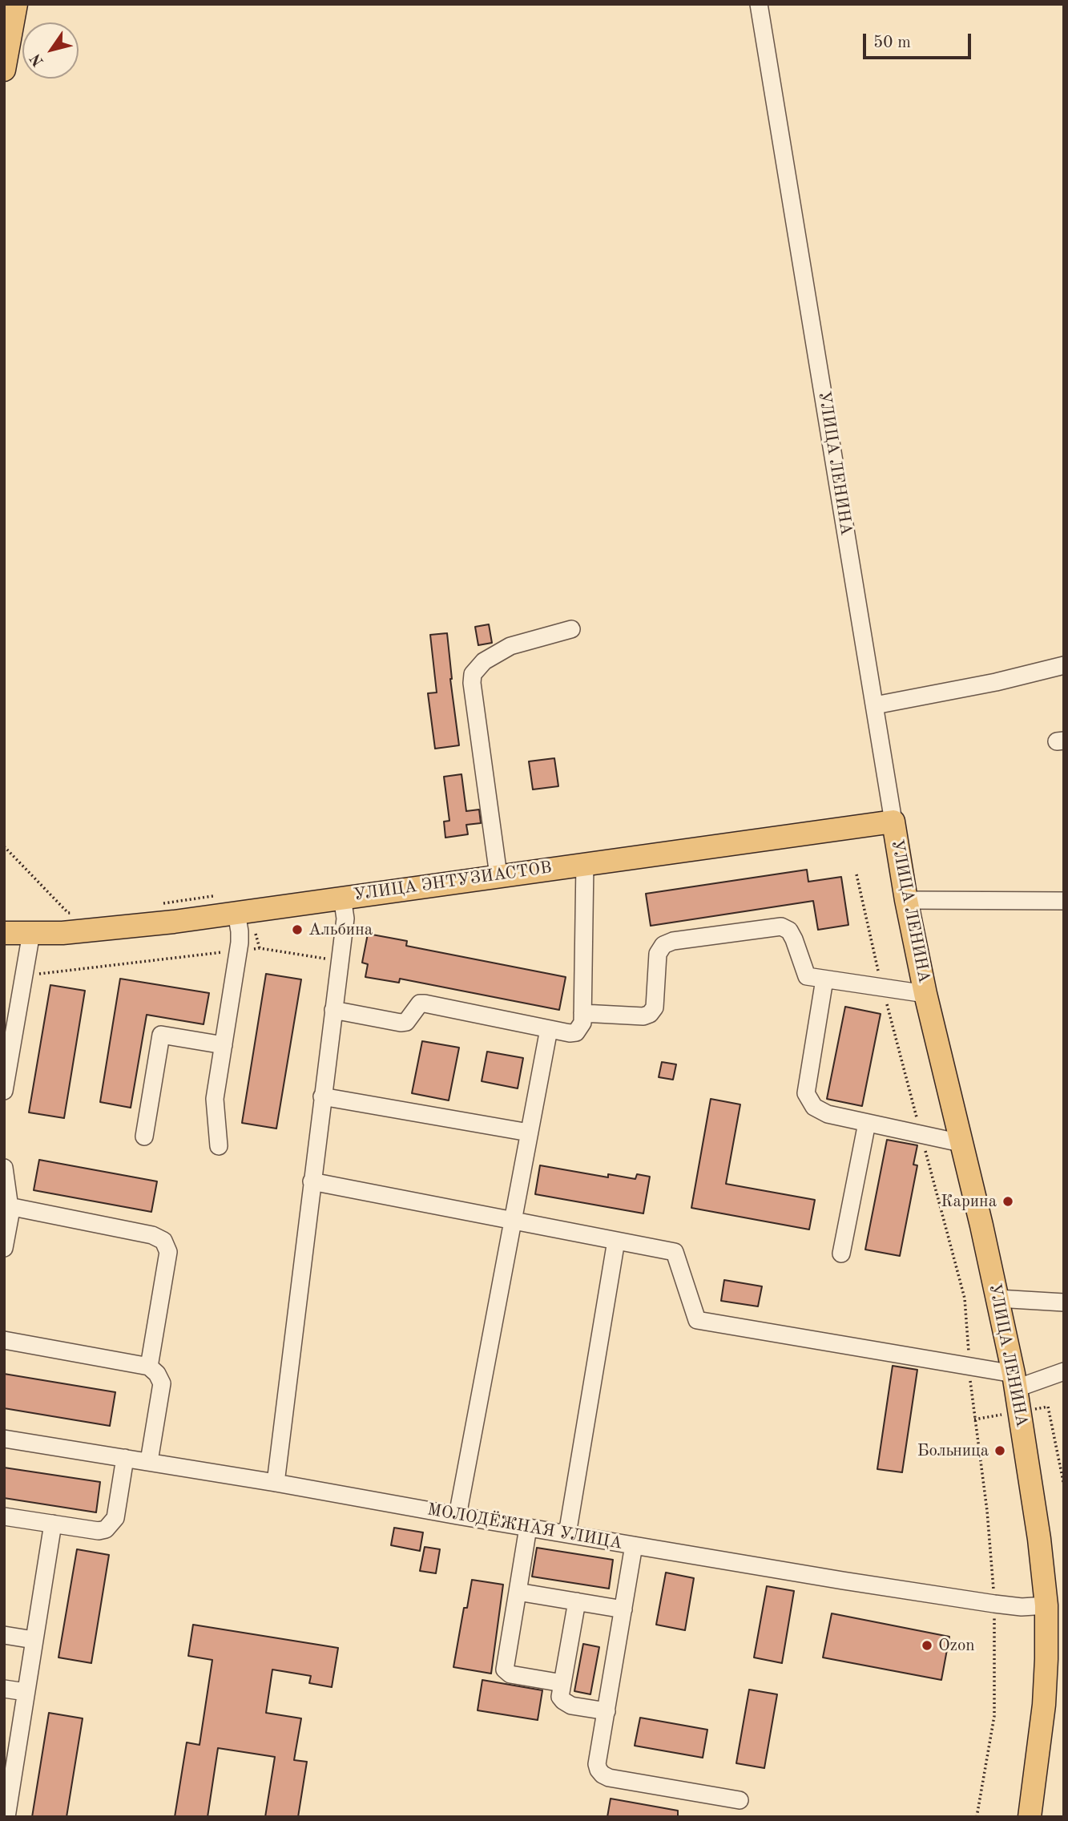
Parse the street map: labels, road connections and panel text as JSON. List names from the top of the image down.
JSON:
{
  "streets": {
    "main road": ["УЛИЦА ЛЕНИНА", "УЛИЦА ЭНТУЗИАСТОВ"],
    "street": ["МОЛОДЁЖНАЯ УЛИЦА"]
  },
  "crossings": [
    ["УЛИЦА ЛЕНИНА", "УЛИЦА ЭНТУЗИАСТОВ"],
    ["УЛИЦА ЛЕНИНА", "МОЛОДЁЖНАЯ УЛИЦА"]
  ],
  "places": [
    "Альбина",
    "Карина",
    "Больница",
    "Ozon"
  ],
  "scale_bar": "50 m",
  "north": "bottom left"
}
